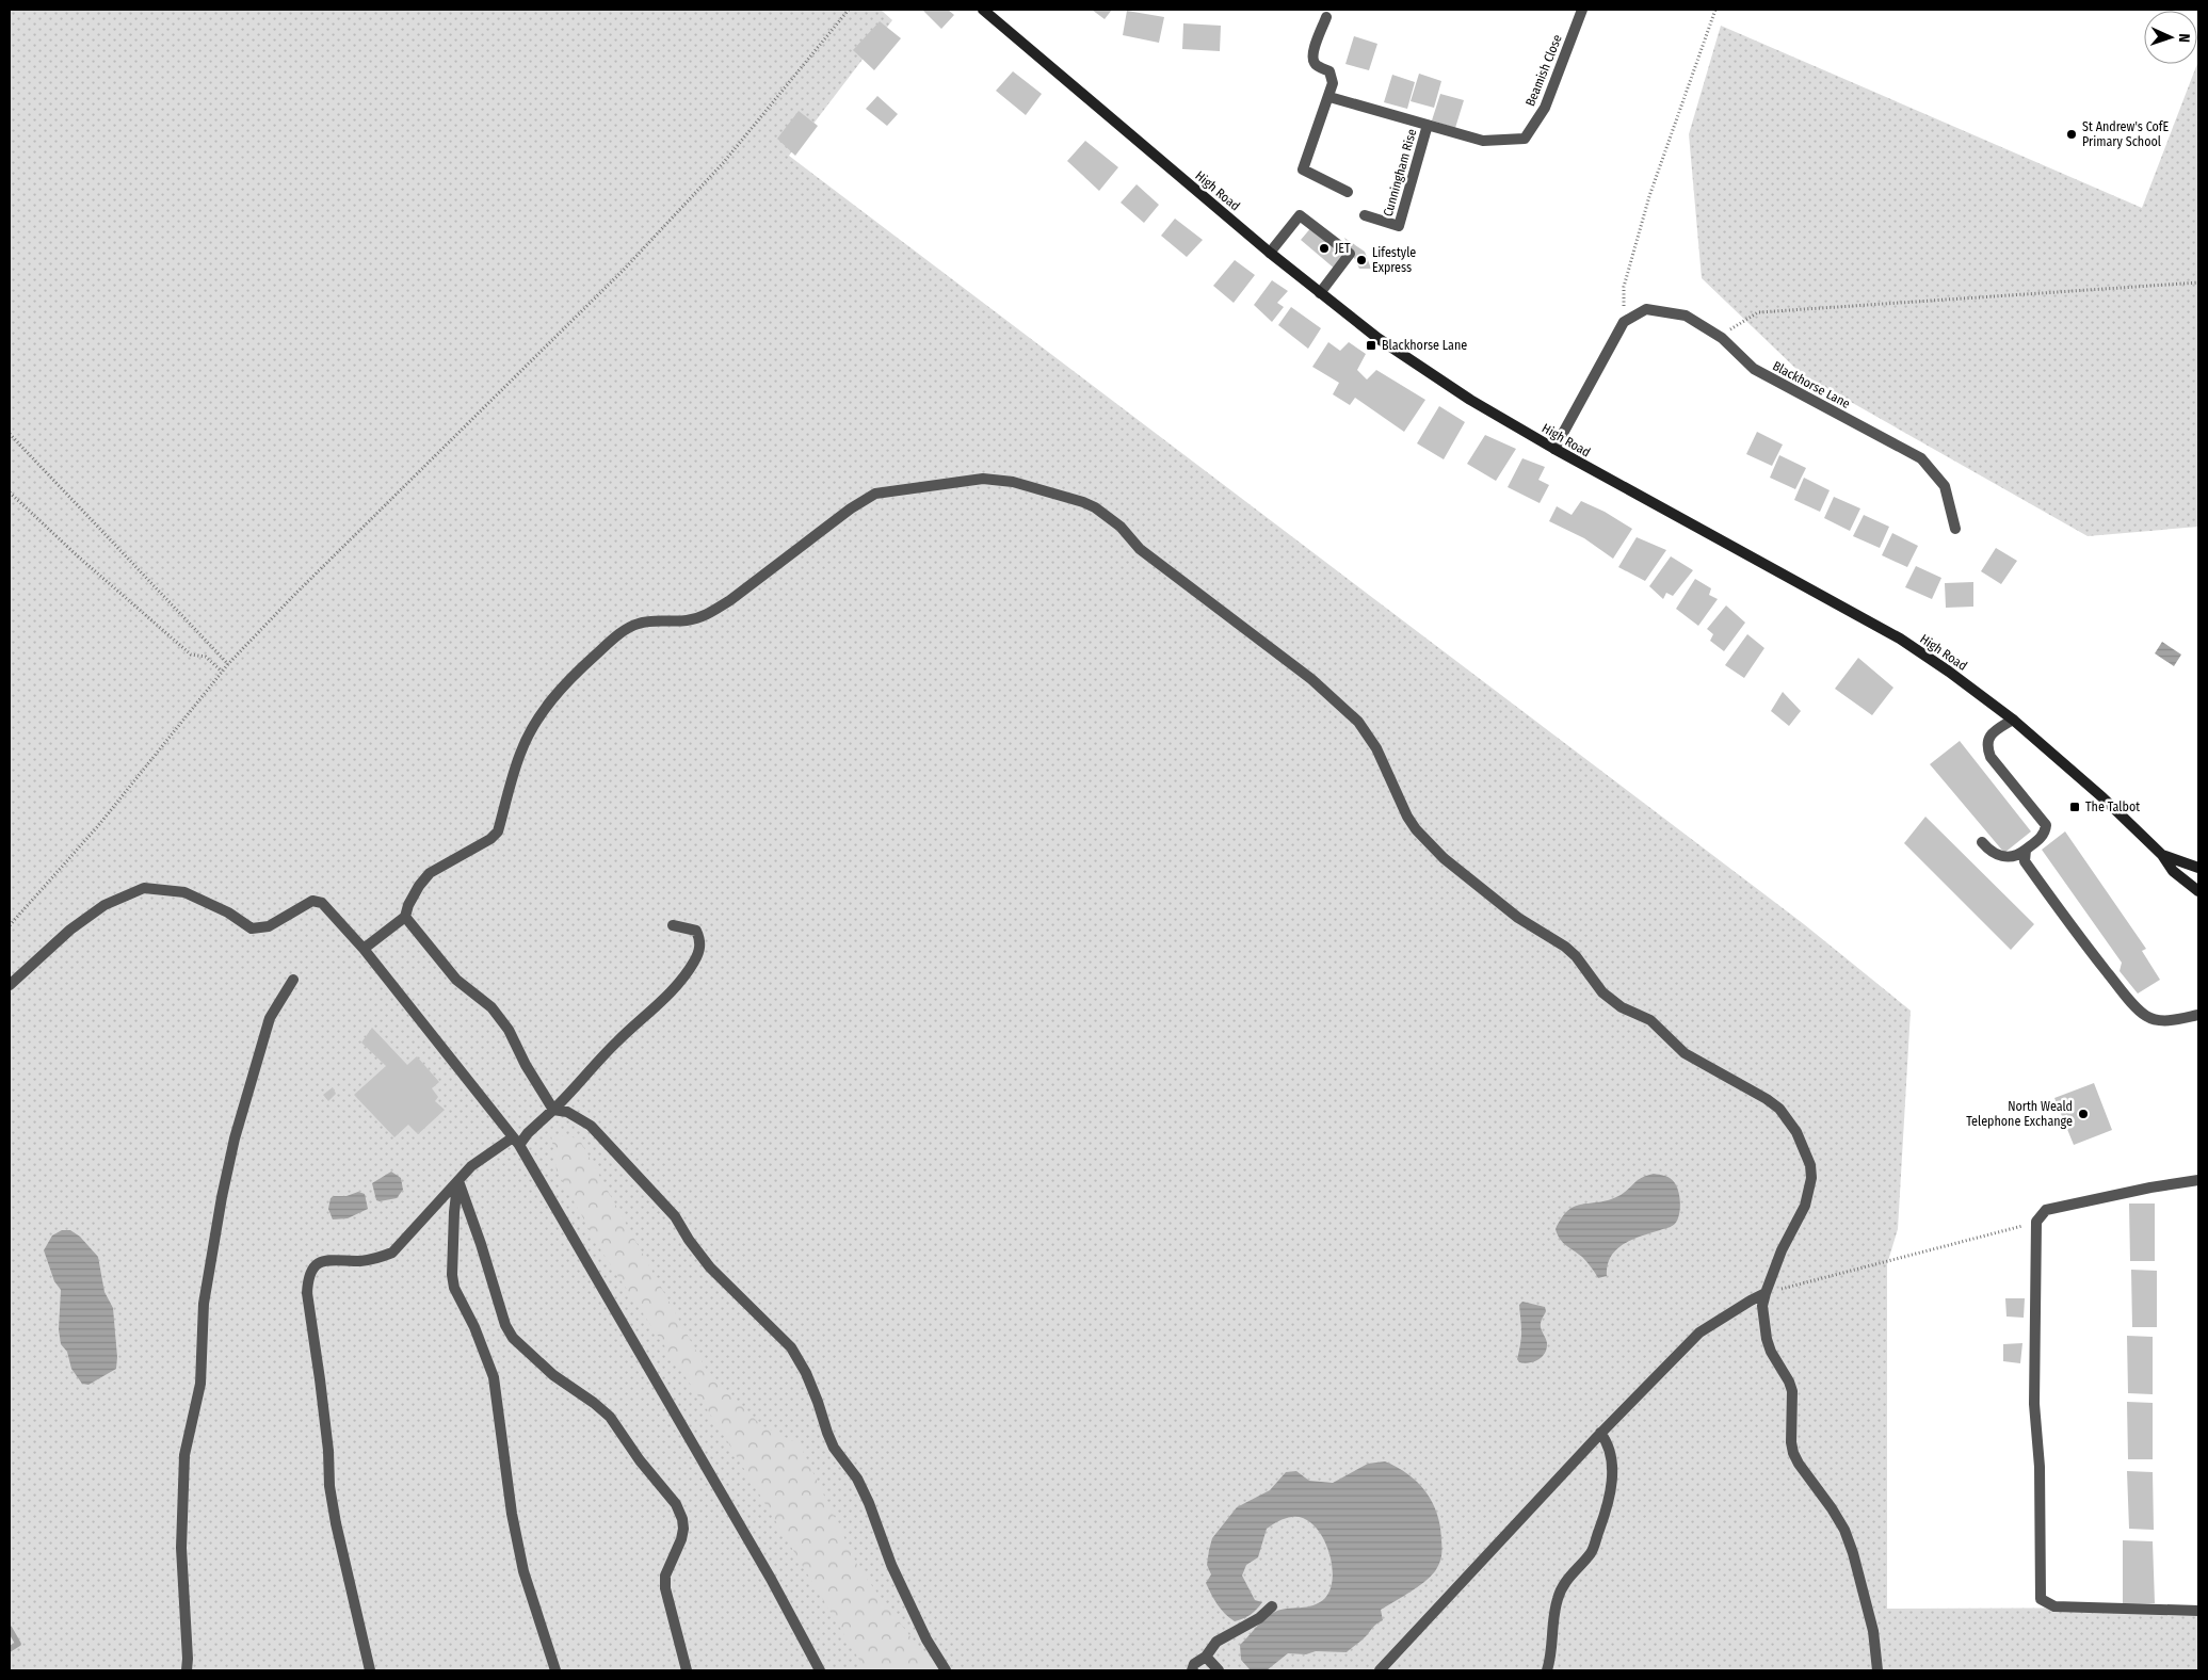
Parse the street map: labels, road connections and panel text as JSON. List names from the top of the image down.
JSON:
{
  "streets": {
    "main road": ["High Road"],
    "street": ["Beamish Close", "Cunningham Rise", "Blackhorse Lane"]
  },
  "crossings": [
    ["Beamish Close", "Cunningham Rise"]
  ],
  "places": {
    "other": [
      "St Andrew's CofE Primary School",
      "JET",
      "Lifestyle Express",
      "North Weald Telephone Exchange"
    ],
    "transit": ["Blackhorse Lane", "The Talbot"]
  },
  "north": "right"
}
